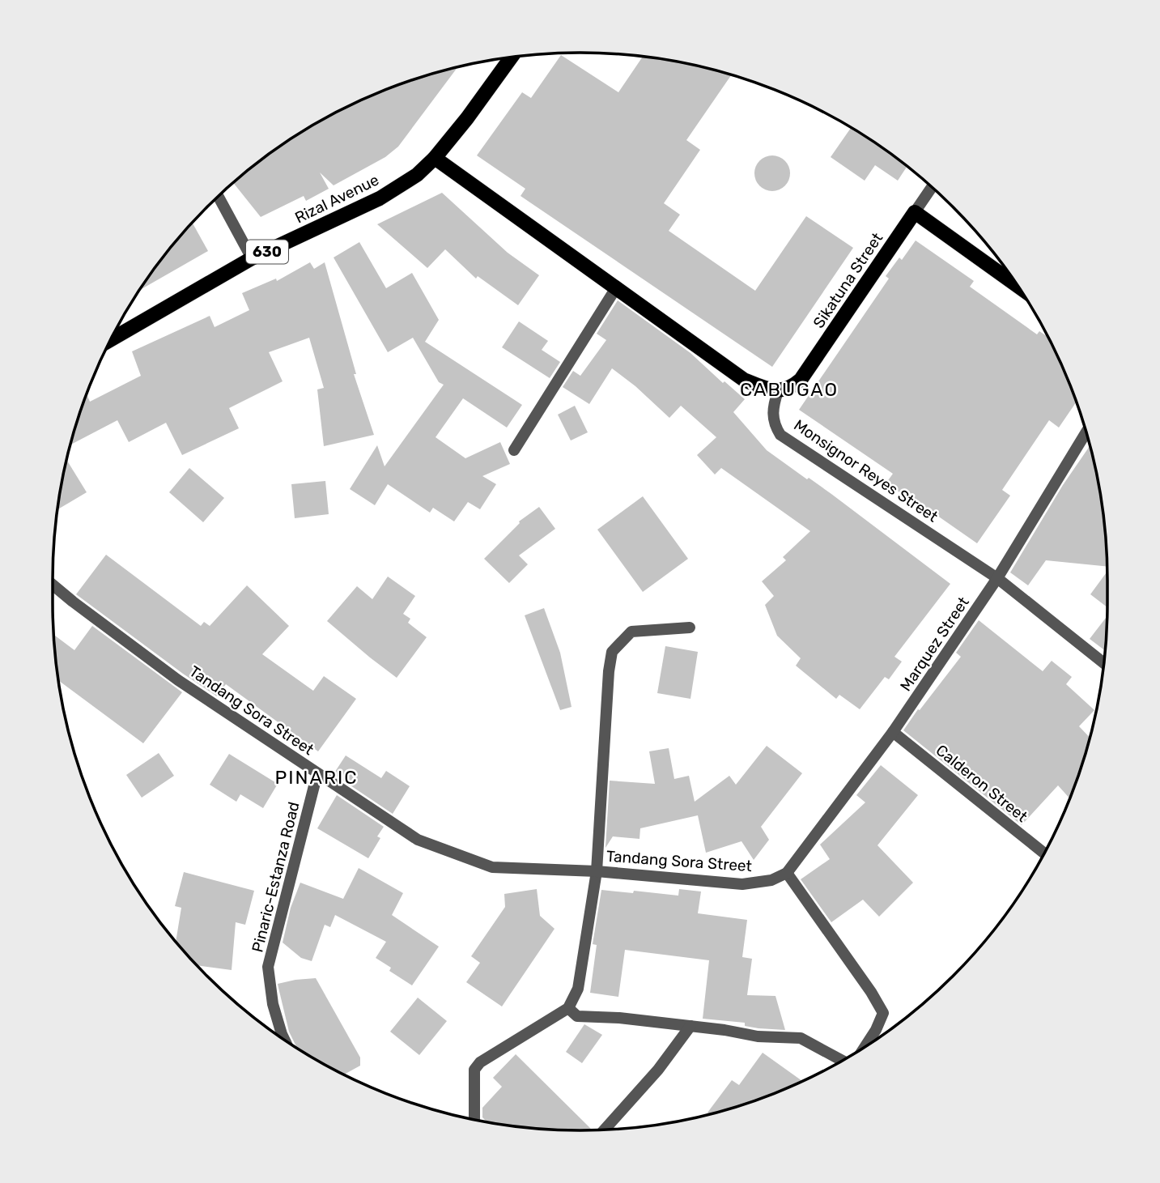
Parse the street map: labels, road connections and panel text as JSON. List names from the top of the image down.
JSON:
{
  "streets": {
    "main road": ["Rizal Avenue", "630", "Sikatuna Street"],
    "street": [
      "Monsignor Reyes Street",
      "Marquez Street",
      "Tandang Sora Street",
      "Calderon Street",
      "Pinaric-Estanza Road"
    ]
  },
  "crossings": [
    ["Sikatuna Street", "Monsignor Reyes Street"],
    ["Monsignor Reyes Street", "Marquez Street"],
    ["Marquez Street", "Tandang Sora Street"],
    ["Marquez Street", "Calderon Street"],
    ["Tandang Sora Street", "Pinaric-Estanza Road"]
  ],
  "districts": ["CABUGAO", "PINARIC"]
}
